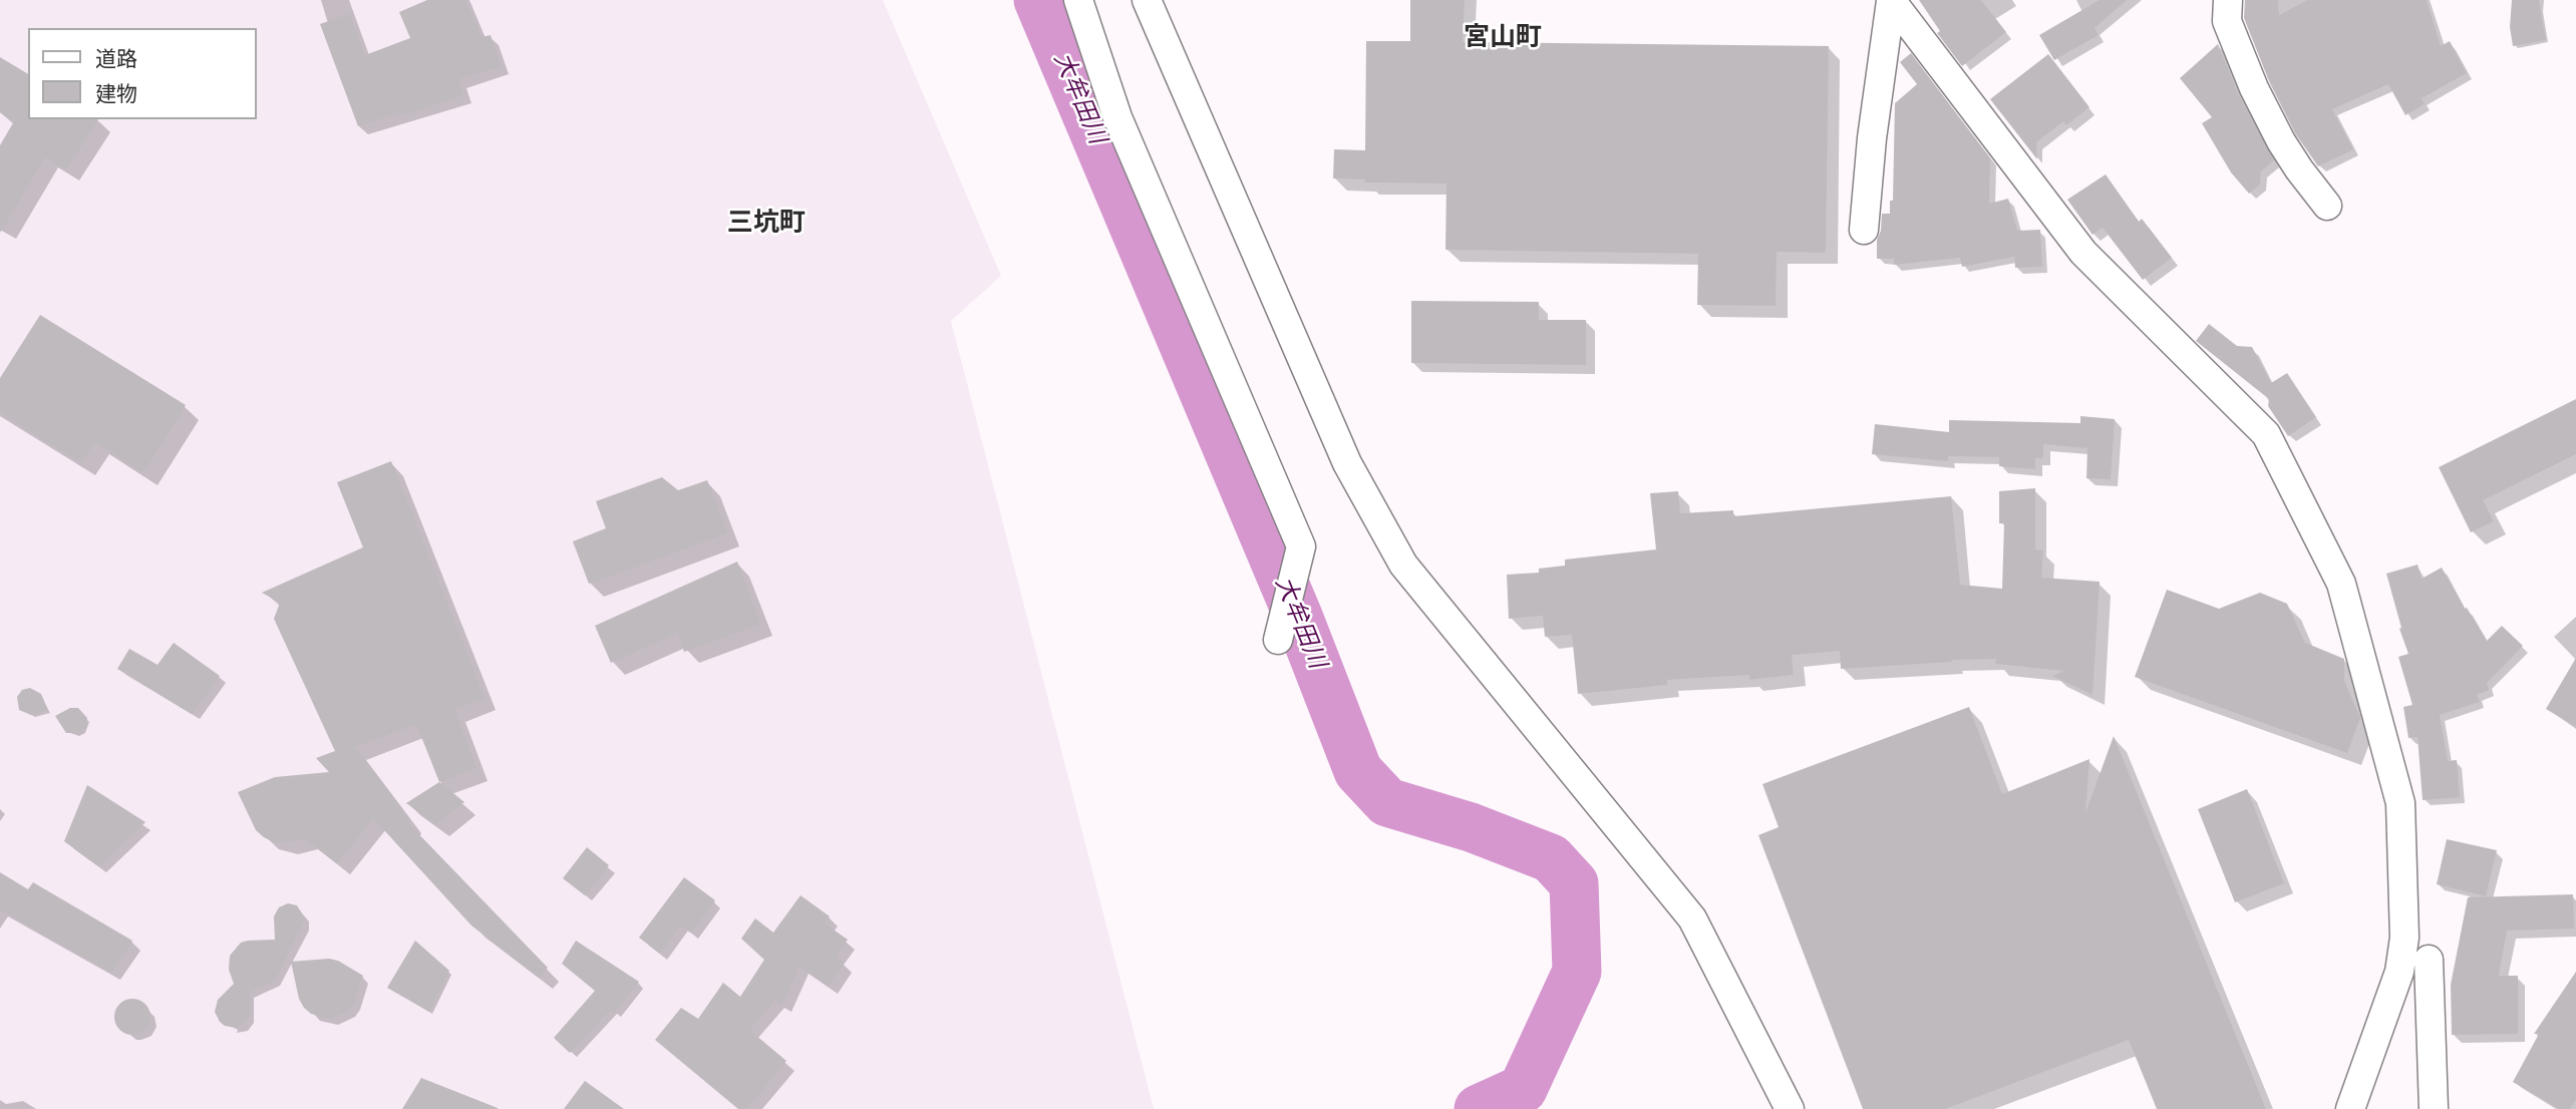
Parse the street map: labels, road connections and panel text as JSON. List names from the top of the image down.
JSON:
{
  "districts": ["宮山町", "三坑町"],
  "water": ["大牟田川"],
  "legend": ["道路", "建物"]
}
